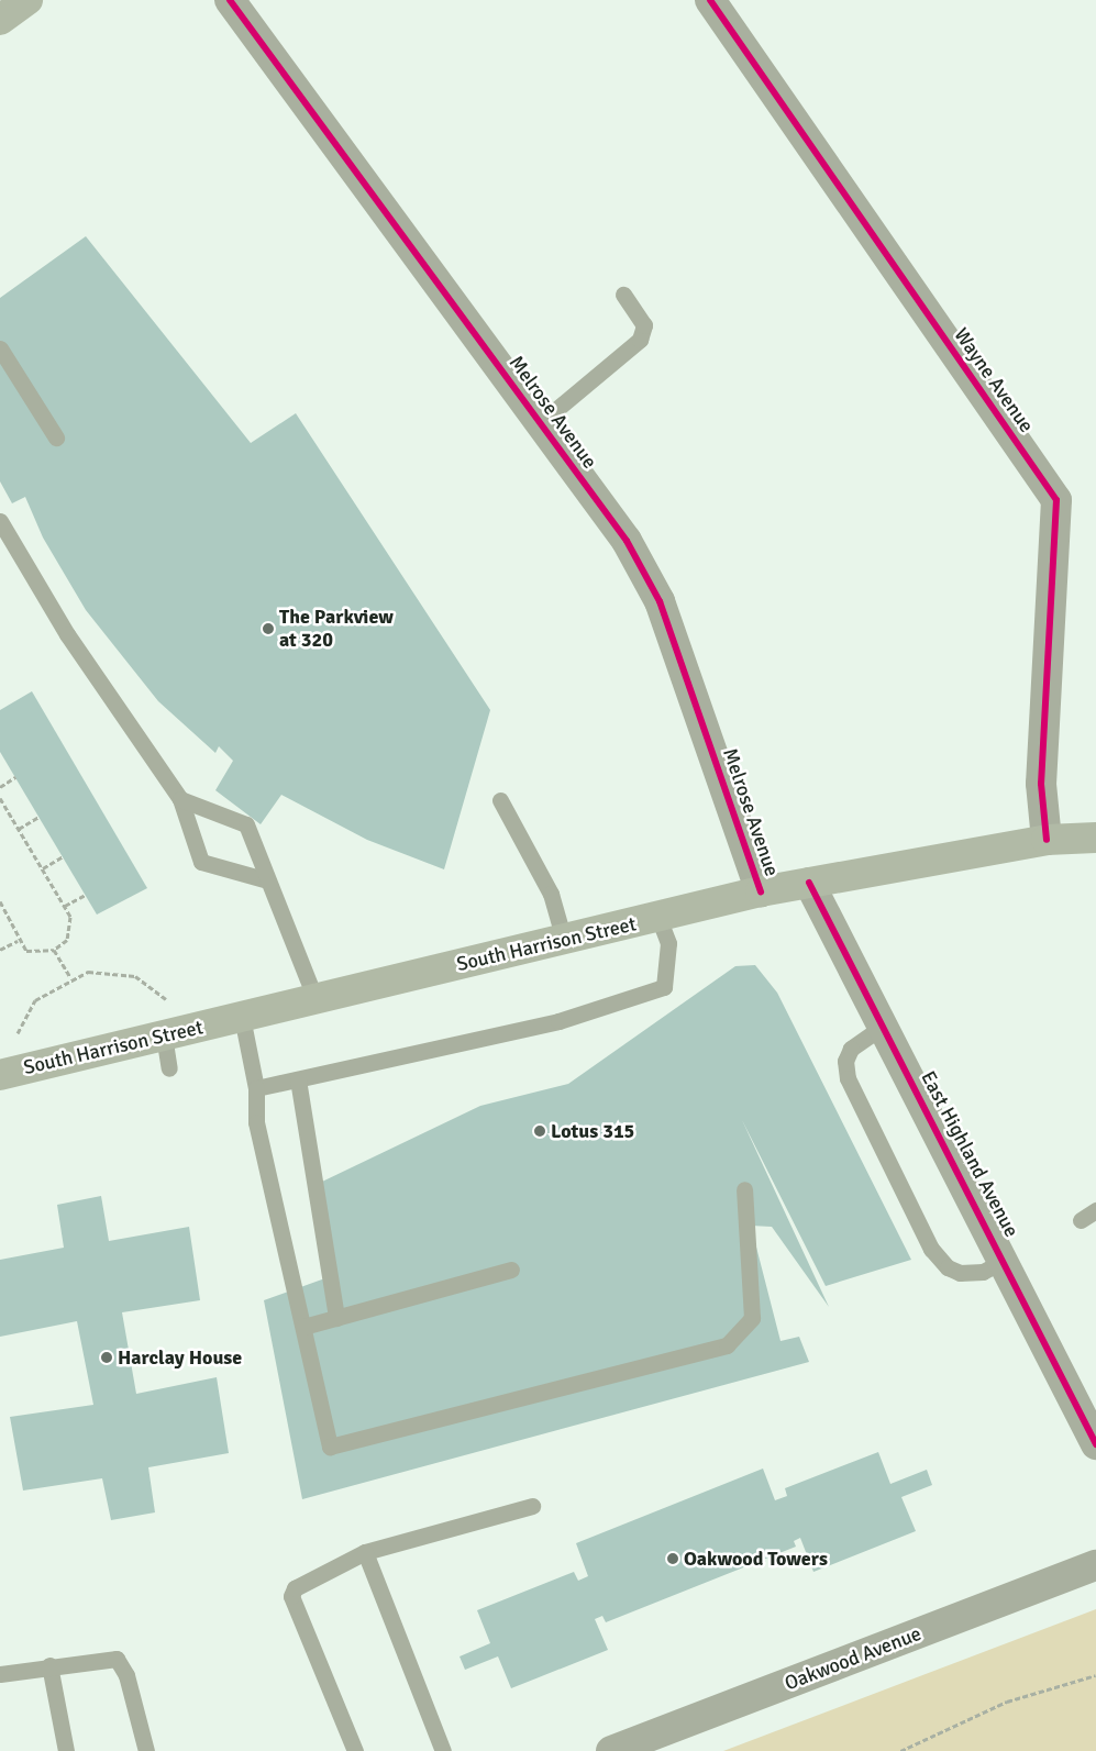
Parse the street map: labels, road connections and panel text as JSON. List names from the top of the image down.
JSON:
{
  "streets": {
    "main road": ["South Harrison Street"],
    "street": [
      "Wayne Avenue",
      "Melrose Avenue",
      "East Highland Avenue",
      "Oakwood Avenue"
    ]
  },
  "crossings": [
    ["Wayne Avenue", "South Harrison Street"],
    ["Melrose Avenue", "South Harrison Street"],
    ["South Harrison Street", "East Highland Avenue"]
  ],
  "places": [
    "The Parkview at 320",
    "Lotus 315",
    "Harclay House",
    "Oakwood Towers"
  ]
}
